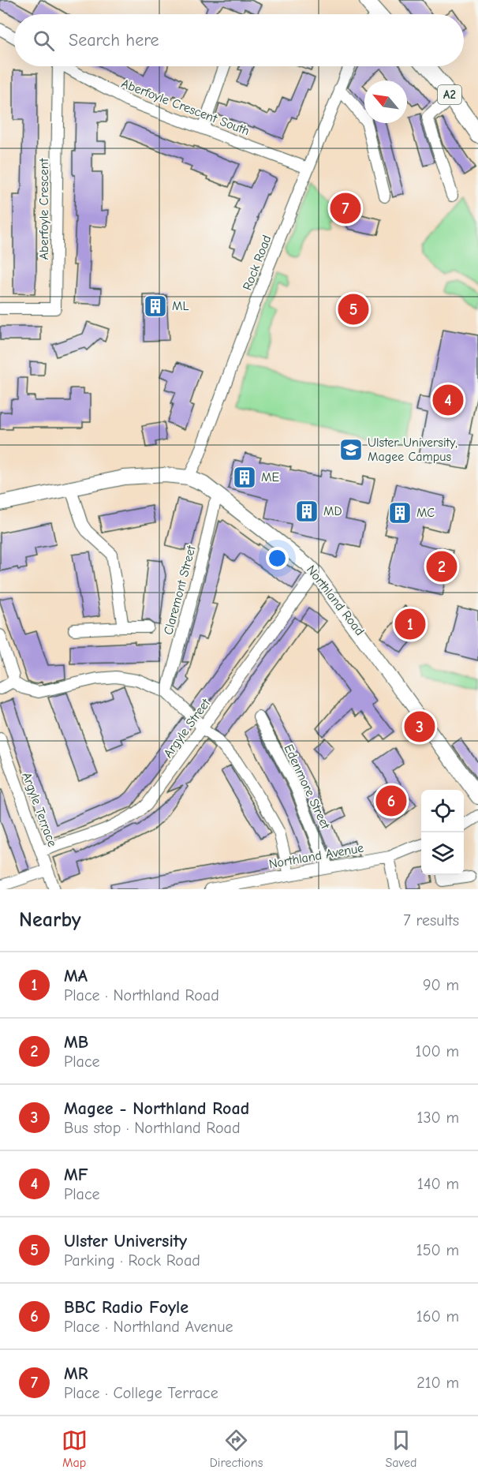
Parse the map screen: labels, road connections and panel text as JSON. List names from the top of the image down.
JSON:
{
  "streets": {
    "highway": ["A2"],
    "main road": ["Northland Road"],
    "street": [
      "Aberfoyle Crescent South",
      "Aberfoyle Crescent",
      "Rock Road",
      "Claremont Street",
      "Argyle Street",
      "Edenmore Street",
      "Argyle Terrace",
      "Northland Avenue"
    ]
  },
  "crossings": [
    ["Aberfoyle Crescent South", "Rock Road"],
    ["Rock Road", "Northland Road"],
    ["Claremont Street", "Northland Road"],
    ["Northland Road", "Argyle Street"],
    ["Argyle Street", "Argyle Terrace"],
    ["Edenmore Street", "Northland Avenue"]
  ],
  "places": {
    "building": [
      "ML",
      "ME",
      "MD",
      "MC"
    ],
    "school or university": ["Ulster University, Magee Campus"]
  },
  "north": "top left",
  "page": {
    "search": "Search here",
    "pins": [
      "7",
      "5",
      "4",
      "2",
      "1",
      "3",
      "6"
    ],
    "heading": ["Nearby", "7 results"],
    "list": [
      {
        "mark": "1",
        "name": "MA",
        "note": "Place · Northland Road",
        "value": "90 m"
      },
      {
        "mark": "2",
        "name": "MB",
        "note": "Place",
        "value": "100 m"
      },
      {
        "mark": "3",
        "name": "Magee - Northland Road",
        "note": "Bus stop · Northland Road",
        "value": "130 m"
      },
      {
        "mark": "4",
        "name": "MF",
        "note": "Place",
        "value": "140 m"
      },
      {
        "mark": "5",
        "name": "Ulster University",
        "note": "Parking · Rock Road",
        "value": "150 m"
      },
      {
        "mark": "6",
        "name": "BBC Radio Foyle",
        "note": "Place · Northland Avenue",
        "value": "160 m"
      },
      {
        "mark": "7",
        "name": "MR",
        "note": "Place · College Terrace",
        "value": "210 m"
      }
    ],
    "nav": ["Map", "Directions", "Saved"]
  }
}
